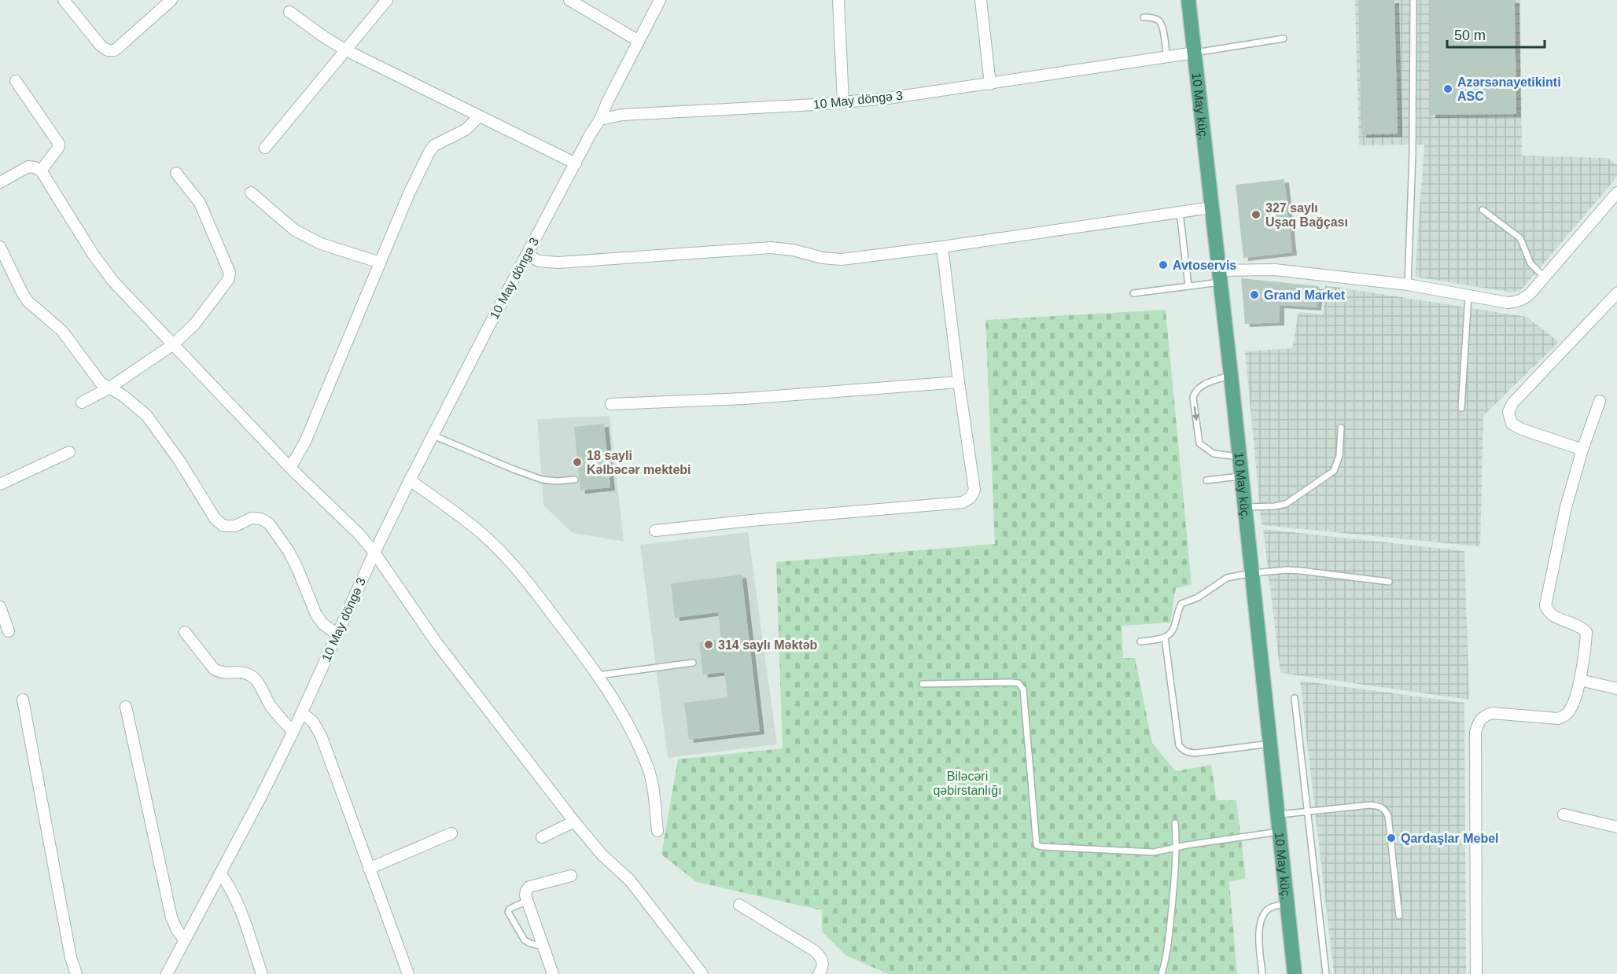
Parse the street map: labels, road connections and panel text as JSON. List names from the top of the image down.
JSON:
{
  "streets": {
    "main road": ["10 May küç."],
    "street": ["10 May döngə 3"]
  },
  "crossings": [
    ["10 May döngə 3", "10 May küç."]
  ],
  "parks": ["Biləcəri qəbirstanlığı"],
  "places": [
    "Azərsənayetikinti ASC",
    "327 saylı Uşaq Bağçası",
    "Avtoservis",
    "Grand Market",
    "18 sayli Kəlbəcər mektebi",
    "314 saylı Məktəb",
    "Qardaşlar Mebel"
  ],
  "scale_bar": "50 m"
}
